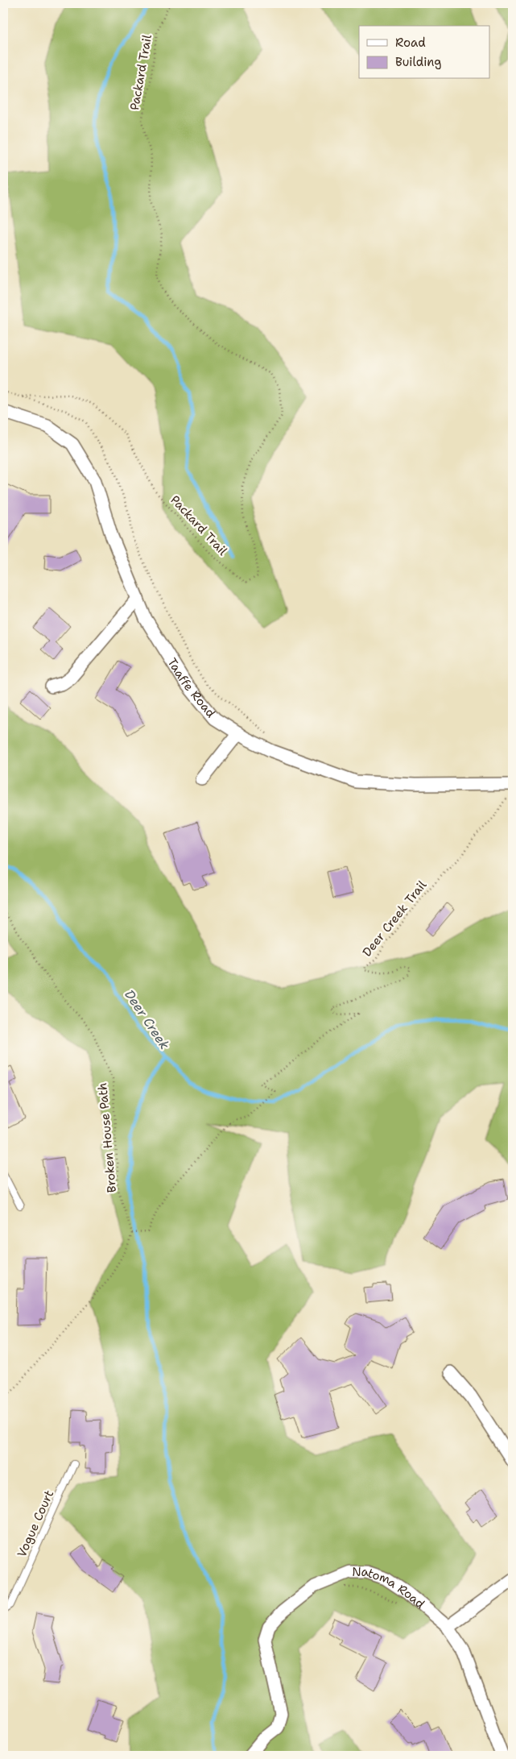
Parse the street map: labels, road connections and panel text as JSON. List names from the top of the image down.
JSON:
{
  "streets": {
    "street": ["Taaffe Road", "Natoma Road"],
    "lane": ["Vogue Court"],
    "path": ["Packard Trail", "Deer Creek Trail", "Broken House Path"]
  },
  "crossings": [
    ["Taaffe Road", "Deer Creek Trail"],
    ["Deer Creek Trail", "Broken House Path"]
  ],
  "water": ["Deer Creek"],
  "legend": ["Road", "Building"]
}
